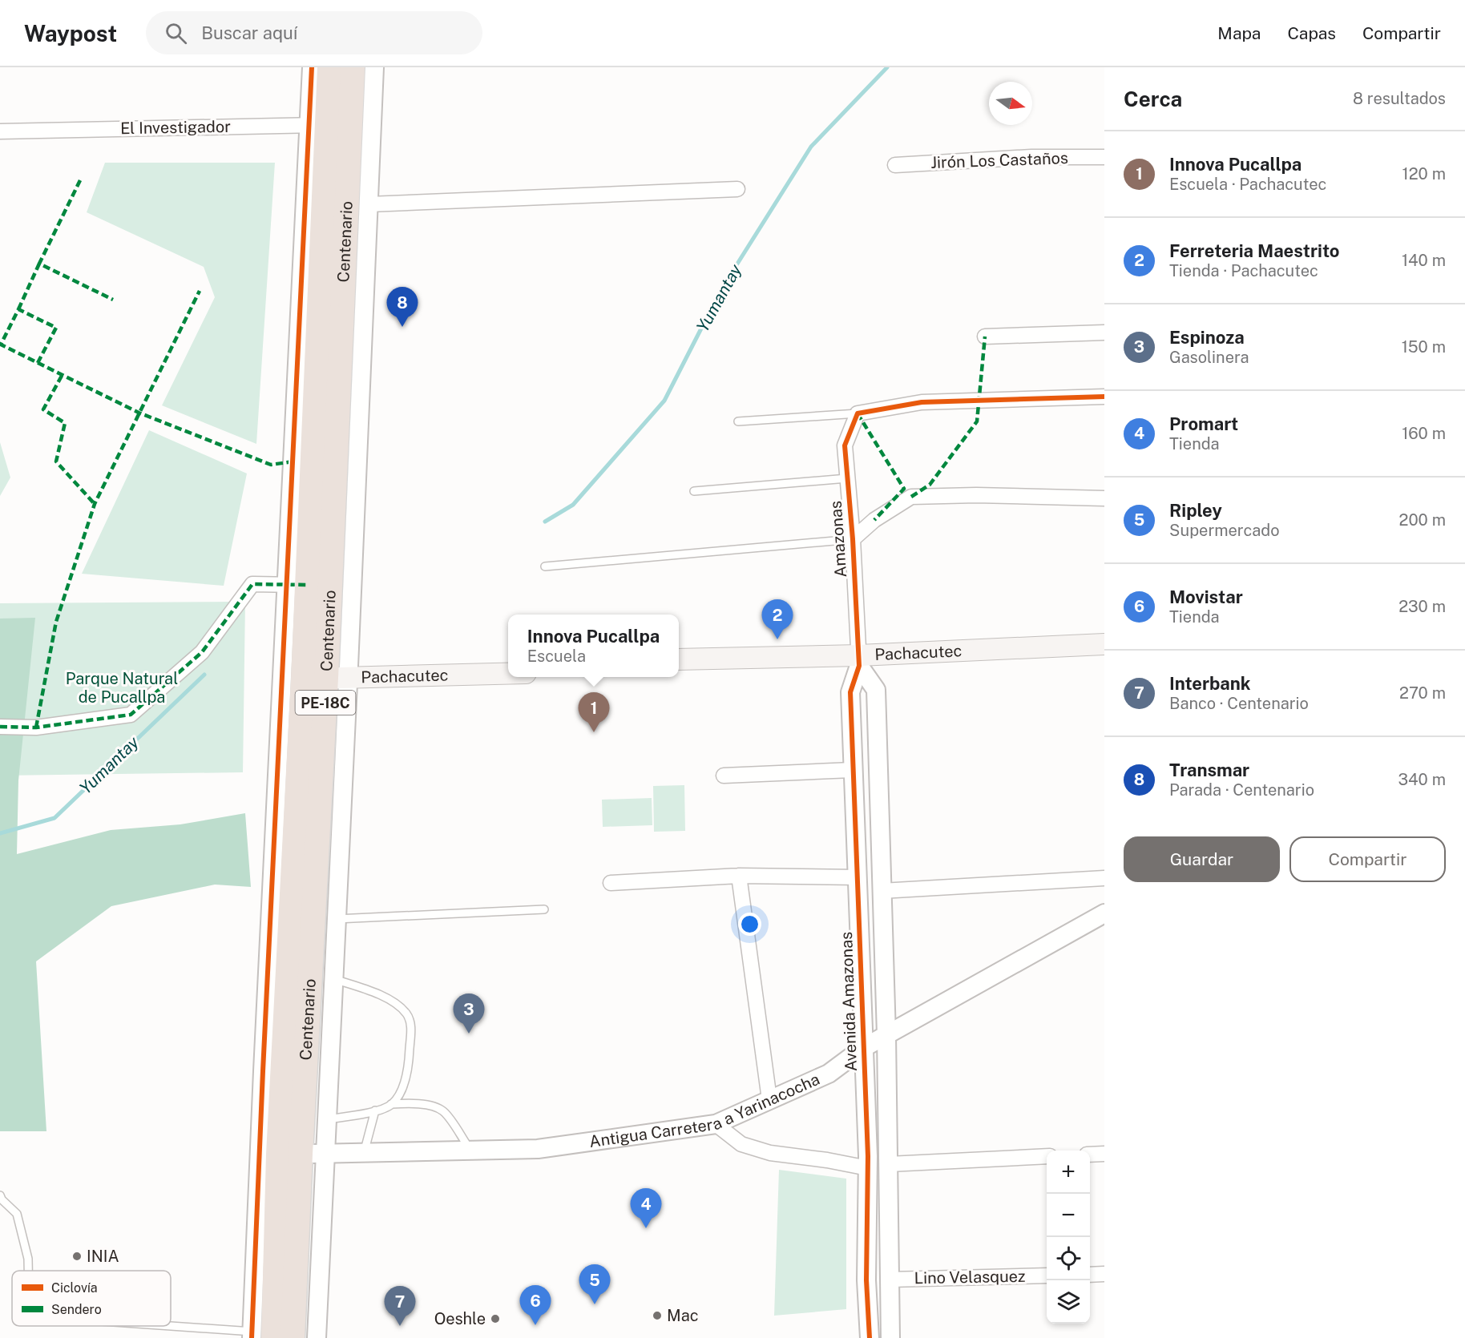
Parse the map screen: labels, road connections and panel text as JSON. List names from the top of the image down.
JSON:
{
  "streets": {
    "highway": ["Centenario", "PE-18C"],
    "main road": ["Pachacutec"],
    "street": [
      "El Investigador",
      "Jirón Los Castaños",
      "Amazonas",
      "Avenida Amazonas",
      "Antigua Carretera a Yarinacocha",
      "Lino Velasquez"
    ]
  },
  "crossings": [
    ["El Investigador", "Centenario"],
    ["Centenario", "Pachacutec"],
    ["Centenario", "Antigua Carretera a Yarinacocha"],
    ["Amazonas", "Pachacutec"],
    ["Amazonas", "Avenida Amazonas"],
    ["Pachacutec", "Avenida Amazonas"],
    ["Avenida Amazonas", "Antigua Carretera a Yarinacocha"]
  ],
  "water": ["Yumantay"],
  "parks": ["Parque Natural de Pucallpa"],
  "places": ["INIA", "Mac", "Oeshle"],
  "legend": ["Ciclovía", "Sendero"],
  "north": "right",
  "page": {
    "header": "Waypost",
    "search": "Buscar aquí",
    "nav": ["Mapa", "Capas", "Compartir"],
    "heading": ["Cerca", "8 resultados"],
    "list": [
      {
        "mark": "1",
        "name": "Innova Pucallpa",
        "note": "Escuela · Pachacutec",
        "value": "120 m"
      },
      {
        "mark": "2",
        "name": "Ferreteria Maestrito",
        "note": "Tienda · Pachacutec",
        "value": "140 m"
      },
      {
        "mark": "3",
        "name": "Espinoza",
        "note": "Gasolinera",
        "value": "150 m"
      },
      {
        "mark": "4",
        "name": "Promart",
        "note": "Tienda",
        "value": "160 m"
      },
      {
        "mark": "5",
        "name": "Ripley",
        "note": "Supermercado",
        "value": "200 m"
      },
      {
        "mark": "6",
        "name": "Movistar",
        "note": "Tienda",
        "value": "230 m"
      },
      {
        "mark": "7",
        "name": "Interbank",
        "note": "Banco · Centenario",
        "value": "270 m"
      },
      {
        "mark": "8",
        "name": "Transmar",
        "note": "Parada · Centenario",
        "value": "340 m"
      }
    ],
    "pins": [
      "8",
      "2",
      "1",
      "3",
      "4",
      "5",
      "6",
      "7"
    ],
    "popup": ["Innova Pucallpa", "Escuela"],
    "buttons": ["Guardar", "Compartir"],
    "map_buttons": ["+", "−"]
  }
}
